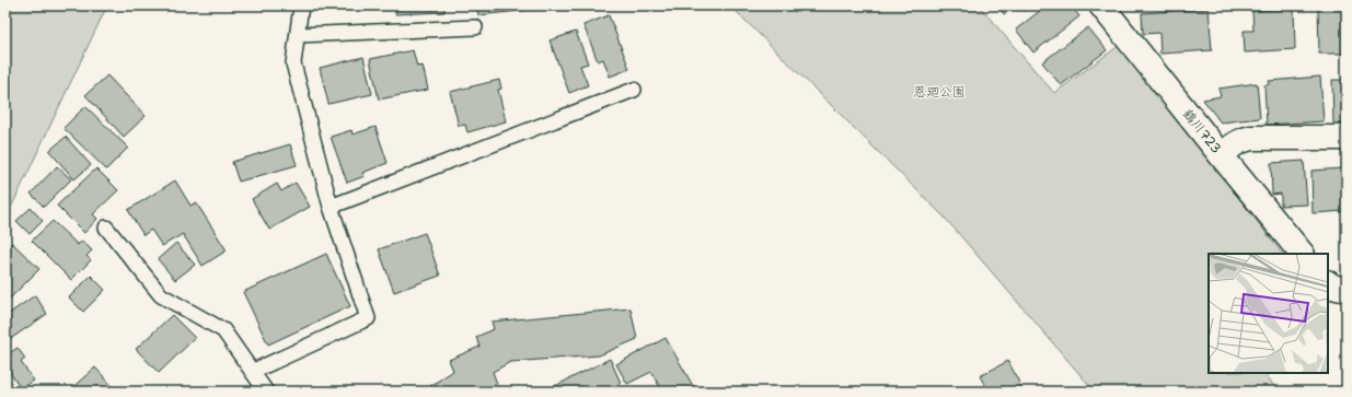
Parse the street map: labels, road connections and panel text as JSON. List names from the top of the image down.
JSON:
{
  "streets": {
    "street": ["鶴川723"]
  },
  "parks": ["恩廻公園"]
}
